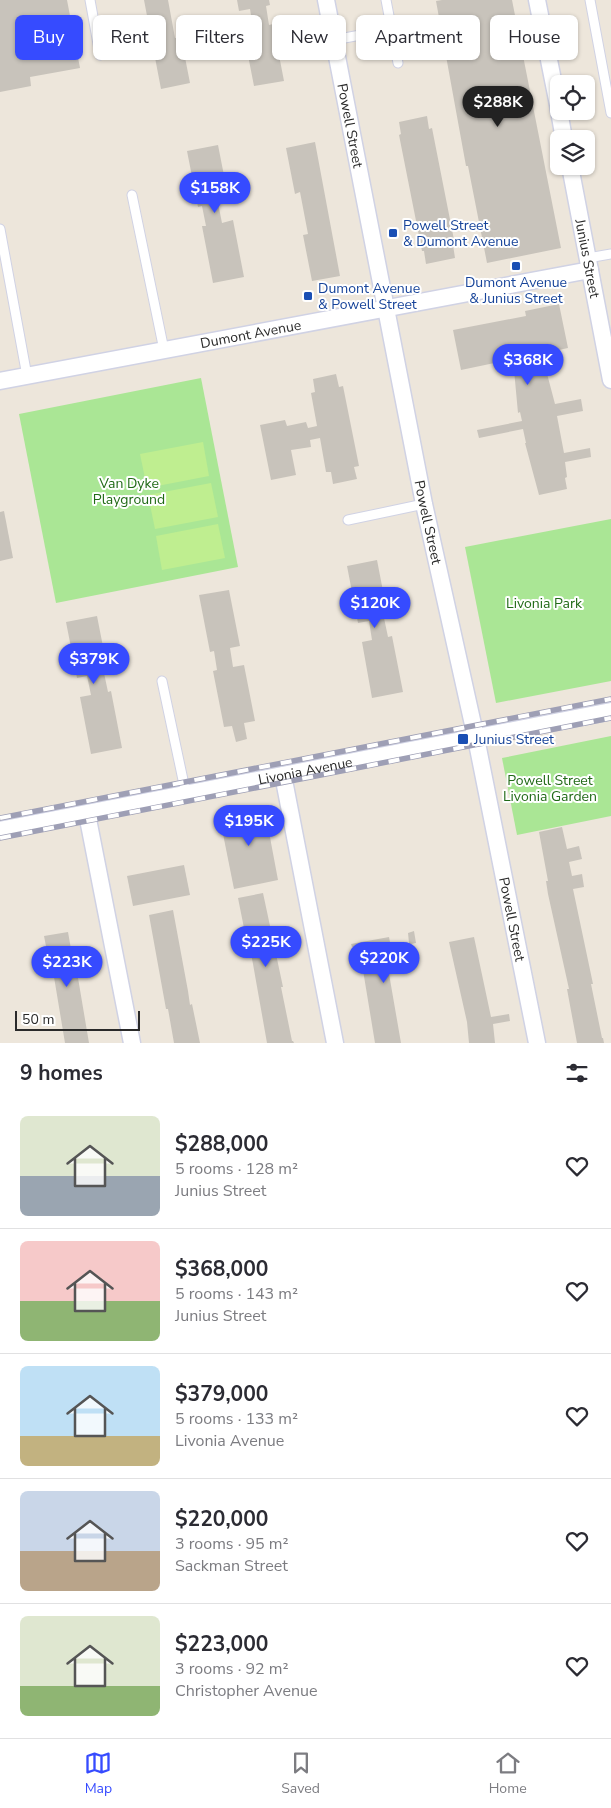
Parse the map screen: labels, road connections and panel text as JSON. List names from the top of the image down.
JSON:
{
  "streets": {
    "street": [
      "Powell Street",
      "Junius Street",
      "Dumont Avenue",
      "Livonia Avenue"
    ]
  },
  "crossings": [
    ["Powell Street", "Dumont Avenue"],
    ["Powell Street", "Livonia Avenue"],
    ["Junius Street", "Dumont Avenue"]
  ],
  "parks": ["Van Dyke Playground", "Livonia Park", "Powell Street Livonia Garden"],
  "places": {
    "transit": [
      "Powell Street & Dumont Avenue",
      "Dumont Avenue & Junius Street",
      "Dumont Avenue & Powell Street",
      "Junius Street"
    ]
  },
  "scale_bar": "50 m",
  "page": {
    "chip": [
      "Buy",
      "Rent",
      "Filters",
      "New",
      "Apartment",
      "House"
    ],
    "price": [
      "$288K",
      "$158K",
      "$368K",
      "$120K",
      "$379K",
      "$195K",
      "$225K",
      "$220K",
      "$223K"
    ],
    "scale": "50 m",
    "heading": "9 homes",
    "list": [
      {
        "name": "$288,000",
        "note": "5 rooms · 128 m² · Junius Street"
      },
      {
        "name": "$368,000",
        "note": "5 rooms · 143 m² · Junius Street"
      },
      {
        "name": "$379,000",
        "note": "5 rooms · 133 m² · Livonia Avenue"
      },
      {
        "name": "$220,000",
        "note": "3 rooms · 95 m² · Sackman Street"
      },
      {
        "name": "$223,000",
        "note": "3 rooms · 92 m² · Christopher Avenue"
      }
    ],
    "tabs": ["Map", "Saved", "Home"]
  }
}
